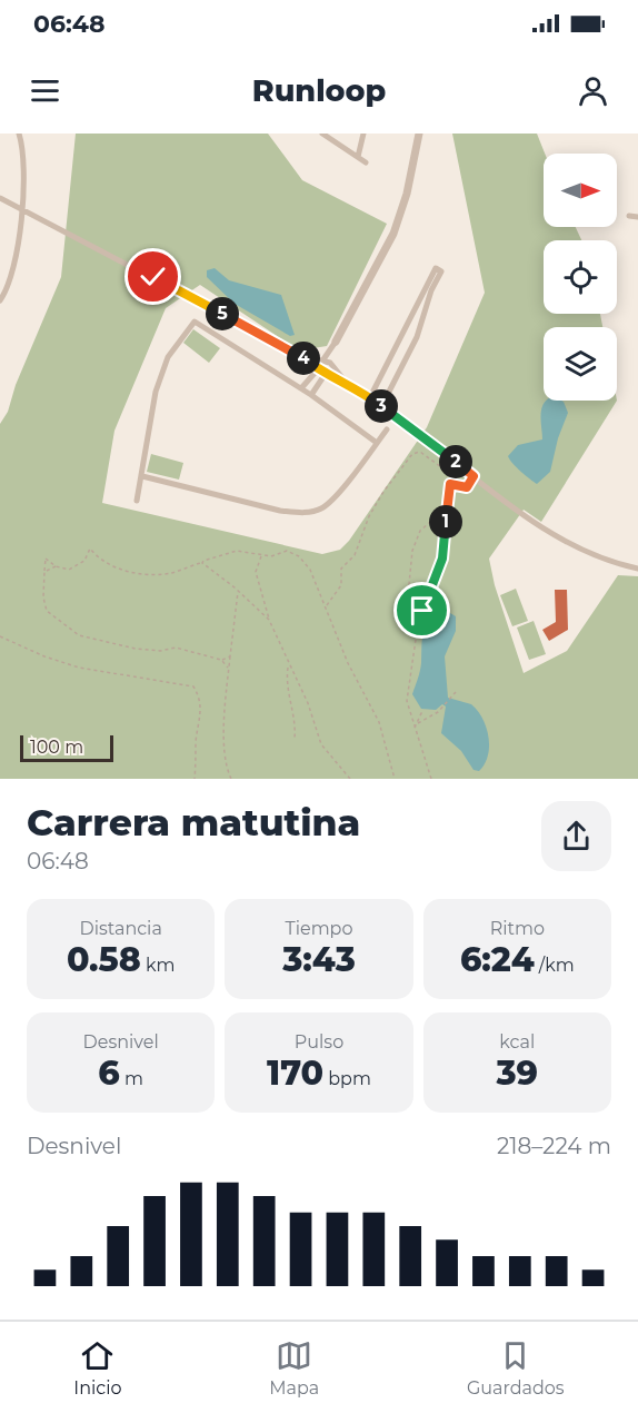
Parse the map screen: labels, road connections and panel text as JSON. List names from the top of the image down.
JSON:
{
  "scale_bar": "100 m",
  "north": "right",
  "page": {
    "status": "06:48",
    "header": "Runloop",
    "pins": [
      "5",
      "4",
      "3",
      "2",
      "1"
    ],
    "scale": "100 m",
    "heading": ["Carrera matutina", "06:48"],
    "stats": [
      ["Distancia", "0.58 km"],
      ["Tiempo", "3:43"],
      ["Ritmo", "6:24 /km"],
      ["Desnivel", "6 m"],
      ["Pulso", "170 bpm"],
      ["kcal", "39"]
    ],
    "chart": ["Desnivel", "218–224 m"],
    "tabs": ["Inicio", "Mapa", "Guardados"]
  }
}
